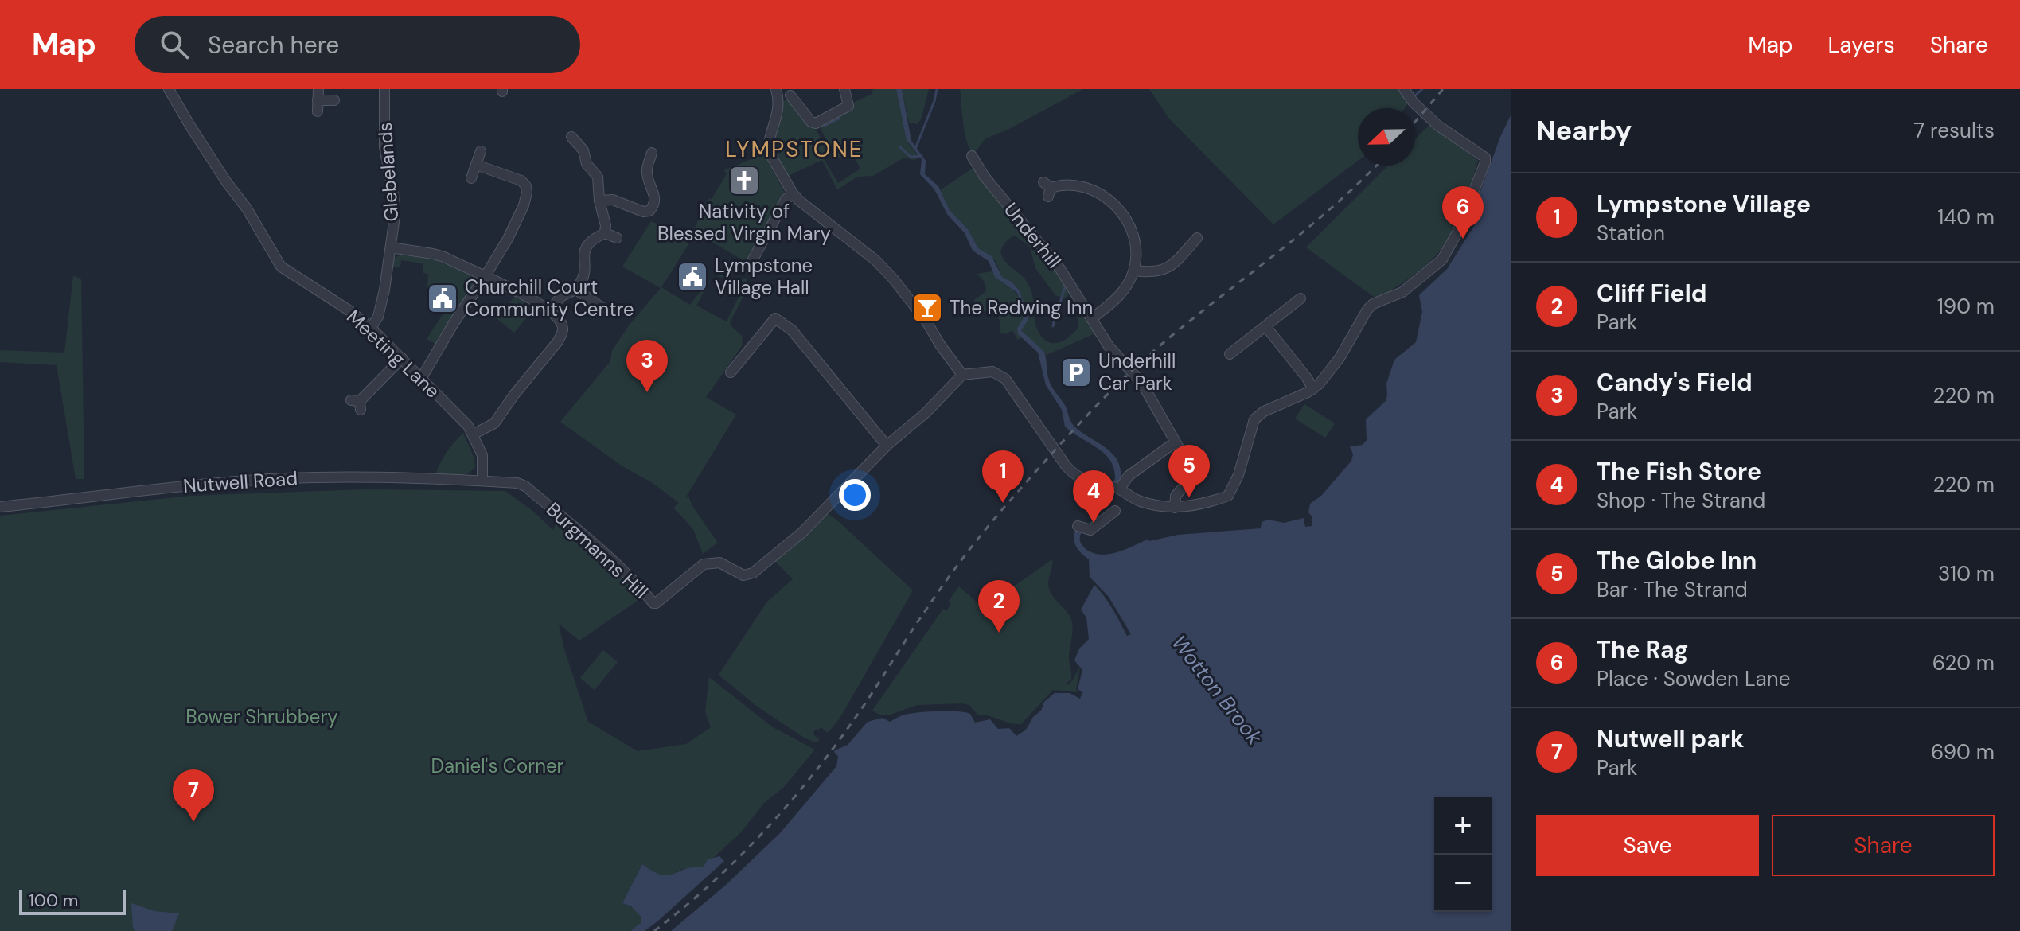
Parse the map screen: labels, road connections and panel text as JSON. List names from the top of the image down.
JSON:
{
  "streets": {
    "street": [
      "Glebelands",
      "Underhill",
      "Meeting Lane",
      "Nutwell Road",
      "Burgmanns Hill"
    ]
  },
  "crossings": [
    ["Glebelands", "Meeting Lane"],
    ["Meeting Lane", "Nutwell Road"],
    ["Meeting Lane", "Burgmanns Hill"],
    ["Nutwell Road", "Burgmanns Hill"]
  ],
  "districts": ["LYMPSTONE"],
  "water": ["Wotton Brook"],
  "parks": ["Bower Shrubbery", "Daniel's Corner"],
  "places": {
    "church": ["Nativity of Blessed Virgin Mary"],
    "public building": ["Lympstone Village Hall", "Churchill Court Community Centre"],
    "bar": ["The Redwing Inn"],
    "parking": ["Underhill Car Park"]
  },
  "scale_bar": "100 m",
  "north": "left",
  "page": {
    "header": "Map",
    "search": "Search here",
    "nav": ["Map", "Layers", "Share"],
    "heading": ["Nearby", "7 results"],
    "list": [
      {
        "mark": "1",
        "name": "Lympstone Village",
        "note": "Station",
        "value": "140 m"
      },
      {
        "mark": "2",
        "name": "Cliff Field",
        "note": "Park",
        "value": "190 m"
      },
      {
        "mark": "3",
        "name": "Candy's Field",
        "note": "Park",
        "value": "220 m"
      },
      {
        "mark": "4",
        "name": "The Fish Store",
        "note": "Shop · The Strand",
        "value": "220 m"
      },
      {
        "mark": "5",
        "name": "The Globe Inn",
        "note": "Bar · The Strand",
        "value": "310 m"
      },
      {
        "mark": "6",
        "name": "The Rag",
        "note": "Place · Sowden Lane",
        "value": "620 m"
      },
      {
        "mark": "7",
        "name": "Nutwell park",
        "note": "Park",
        "value": "690 m"
      }
    ],
    "pins": [
      "6",
      "3",
      "5",
      "1",
      "4",
      "2",
      "7"
    ],
    "buttons": ["Save", "Share"],
    "map_buttons": ["+", "−"],
    "scale": "100 m"
  }
}
